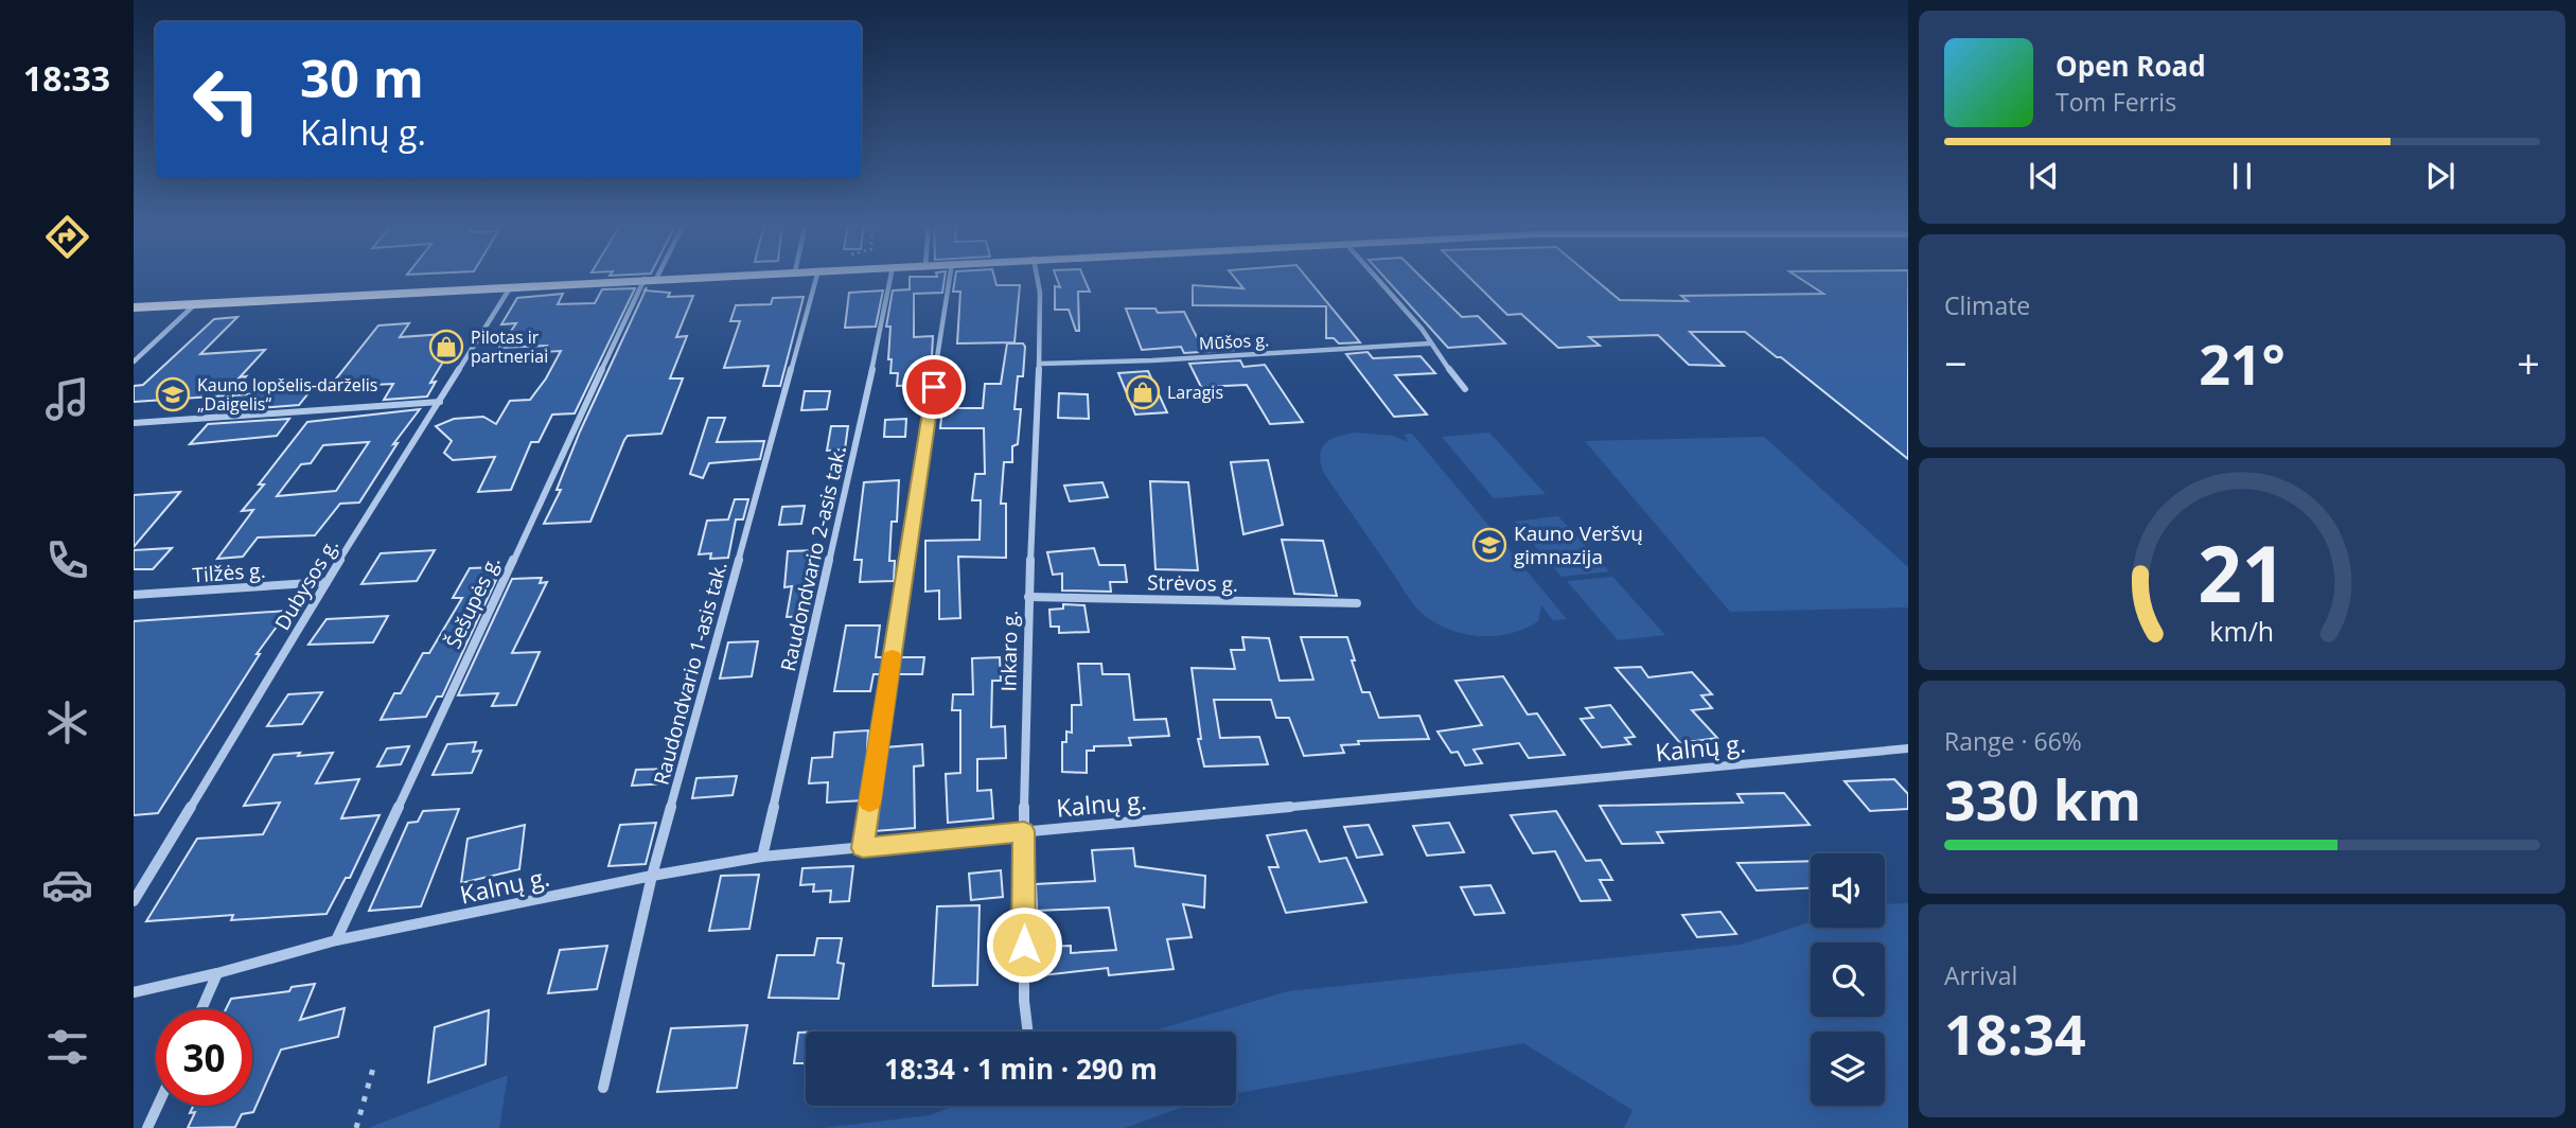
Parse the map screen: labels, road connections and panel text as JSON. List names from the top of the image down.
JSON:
{
  "streets": {
    "street": [
      "Mūšos g.",
      "Raudondvario 2-asis tak.",
      "Tilžės g.",
      "Strėvos g.",
      "Dubysos g.",
      "Šešupės g.",
      "Inkaro g.",
      "Raudondvario 1-asis tak.",
      "Kalnų g."
    ]
  },
  "crossings": [
    ["Mūšos g.", "Inkaro g."],
    ["Raudondvario 2-asis tak.", "Kalnų g."],
    ["Tilžės g.", "Dubysos g."],
    ["Strėvos g.", "Inkaro g."],
    ["Šešupės g.", "Kalnų g."],
    ["Inkaro g.", "Kalnų g."],
    ["Raudondvario 1-asis tak.", "Kalnų g."]
  ],
  "places": {
    "shop": ["Pilotas ir partneriai", "Laragis"],
    "school or university": ["Kauno lopšelis-darželis „Daigelis“", "Kauno Veršvų gimnazija"]
  },
  "page": {
    "tabs": "18:33",
    "turn": ["30 m", "Kalnų g."],
    "song": ["Open Road", "Tom Ferris"],
    "tile": [
      "Climate",
      ["Range · 66%", "330 km"],
      ["Arrival", "18:34"]
    ],
    "heat": ["−", "21°", "+"],
    "limit": "30",
    "trip": "18:34 · 1 min · 290 m",
    "gauge": ["21", "km/h"]
  }
}
